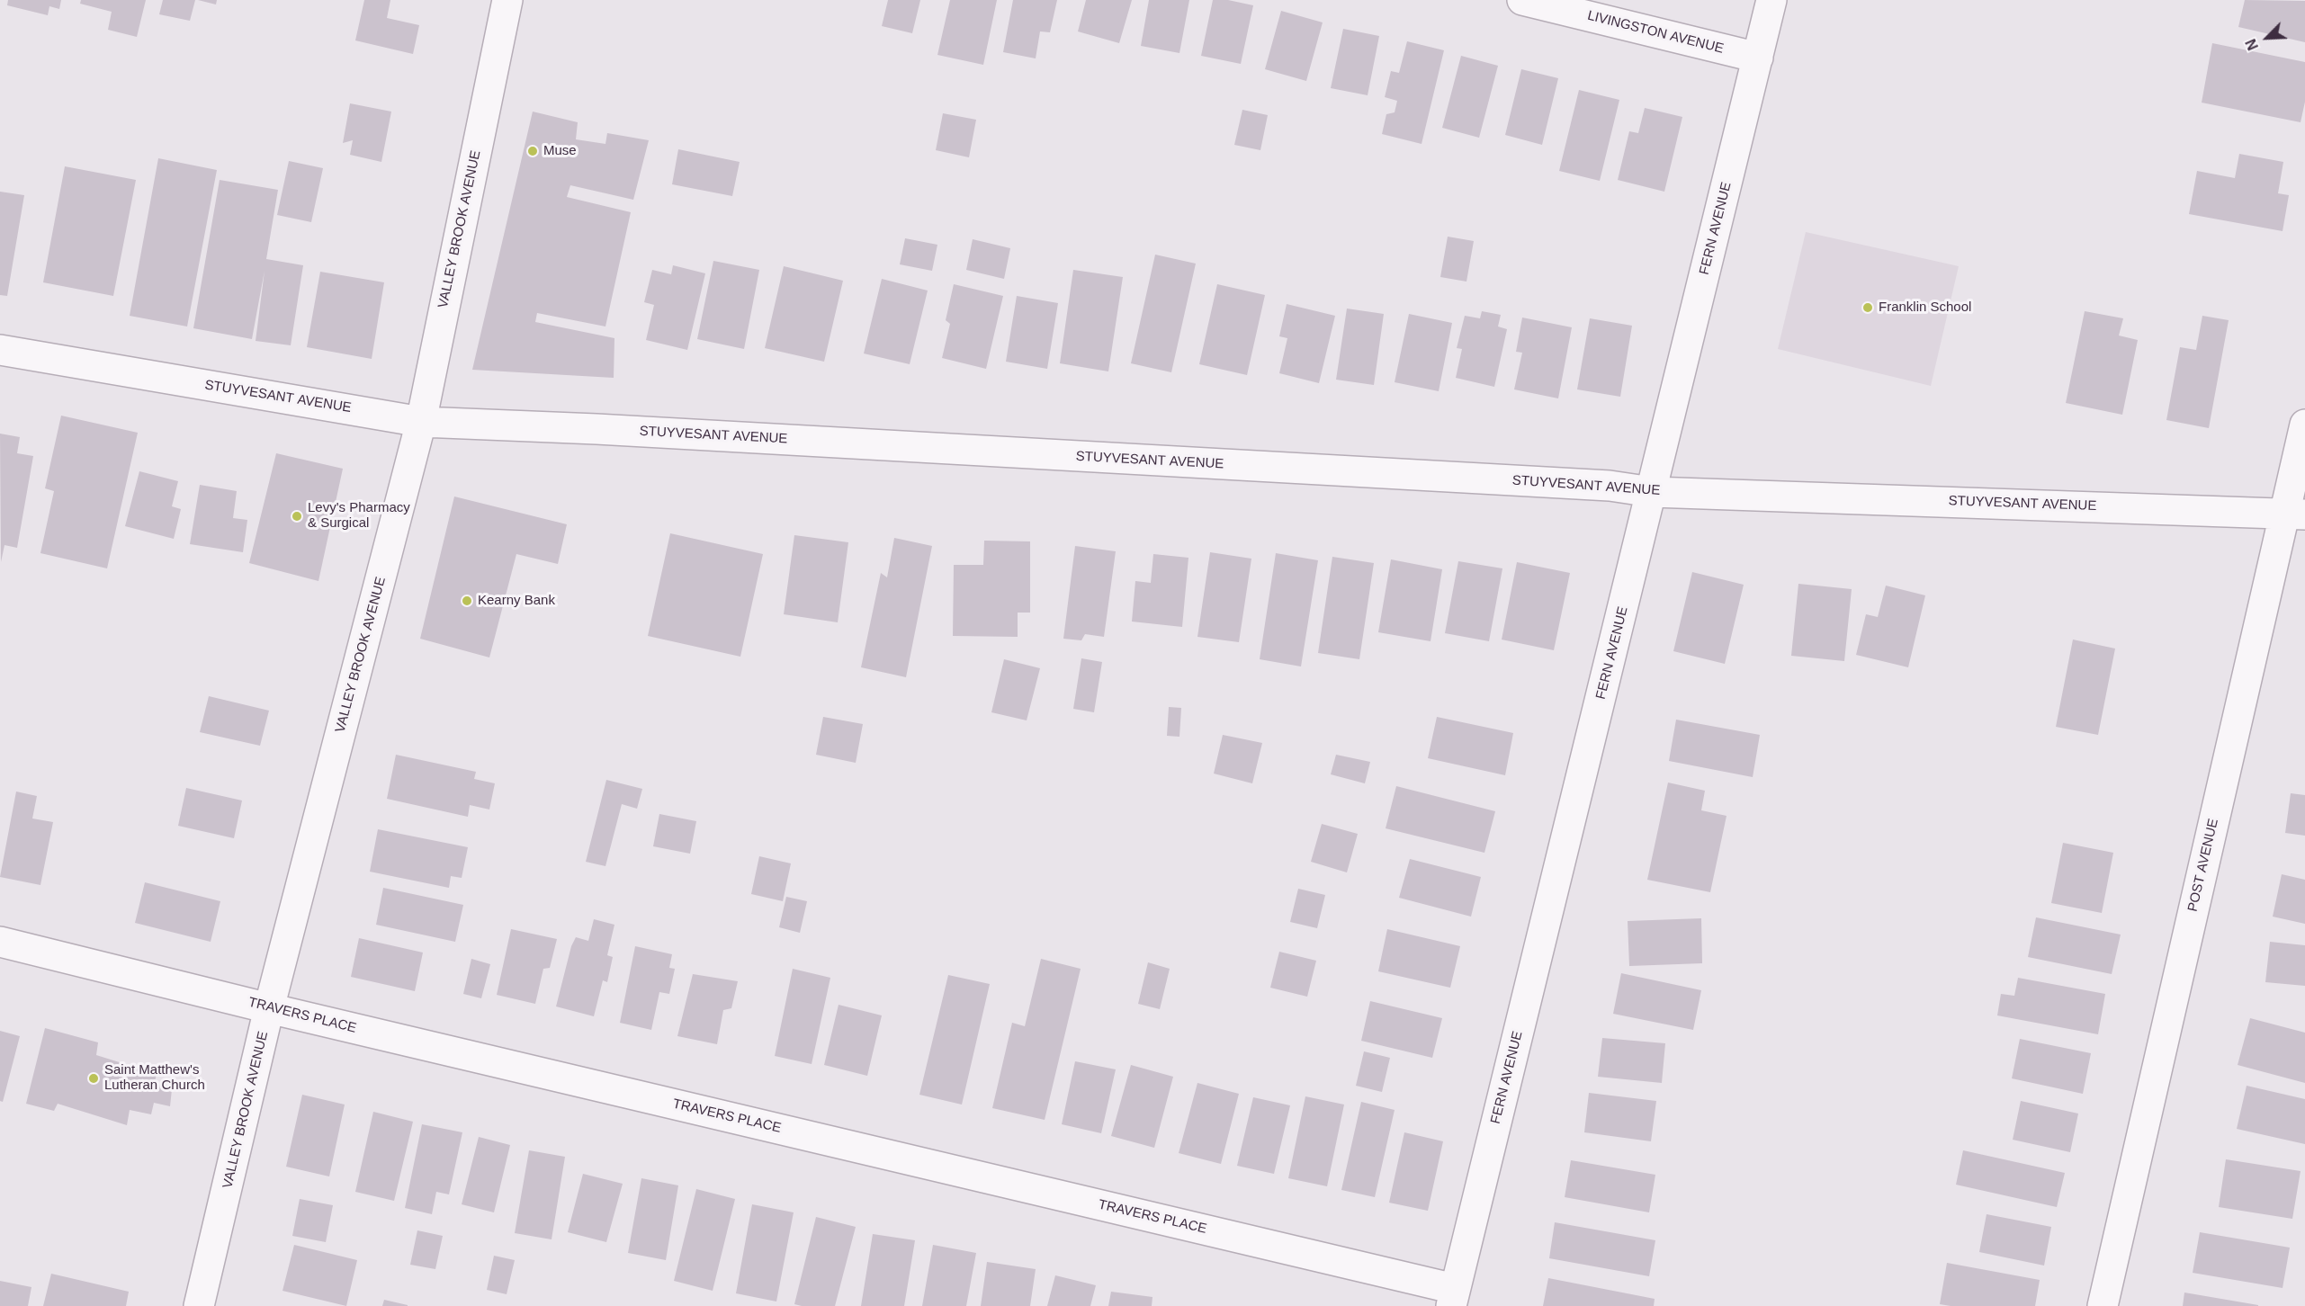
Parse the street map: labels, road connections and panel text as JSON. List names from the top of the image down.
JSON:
{
  "streets": {
    "street": [
      "LIVINGSTON AVENUE",
      "FERN AVENUE",
      "VALLEY BROOK AVENUE",
      "STUYVESANT AVENUE",
      "POST AVENUE",
      "TRAVERS PLACE"
    ]
  },
  "crossings": [
    ["LIVINGSTON AVENUE", "FERN AVENUE"],
    ["FERN AVENUE", "STUYVESANT AVENUE"],
    ["FERN AVENUE", "TRAVERS PLACE"],
    ["VALLEY BROOK AVENUE", "STUYVESANT AVENUE"],
    ["VALLEY BROOK AVENUE", "TRAVERS PLACE"],
    ["STUYVESANT AVENUE", "POST AVENUE"]
  ],
  "places": [
    "Muse",
    "Franklin School",
    "Levy's Pharmacy & Surgical",
    "Kearny Bank",
    "Saint Matthew's Lutheran Church"
  ],
  "north": "bottom left"
}
